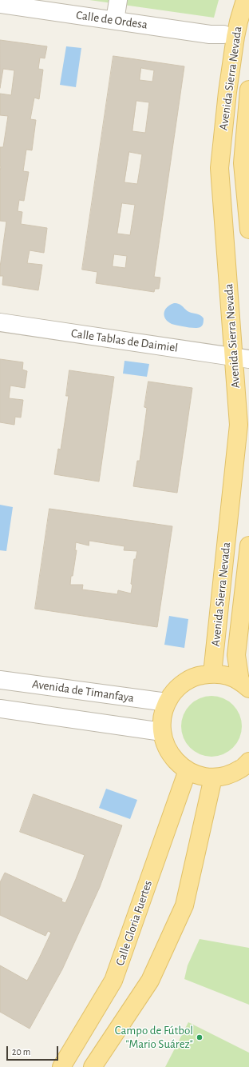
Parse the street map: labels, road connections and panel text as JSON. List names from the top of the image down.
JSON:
{
  "streets": {
    "main road": ["Avenida Sierra Nevada", "Calle Gloria Fuertes"],
    "street": ["Calle de Ordesa", "Calle Tablas de Daimiel", "Avenida de Timanfaya"]
  },
  "crossings": [
    ["Avenida Sierra Nevada", "Calle Tablas de Daimiel"]
  ],
  "places": ["Campo de Fútbol \"Mario Suárez\""],
  "scale_bar": "20 m"
}
